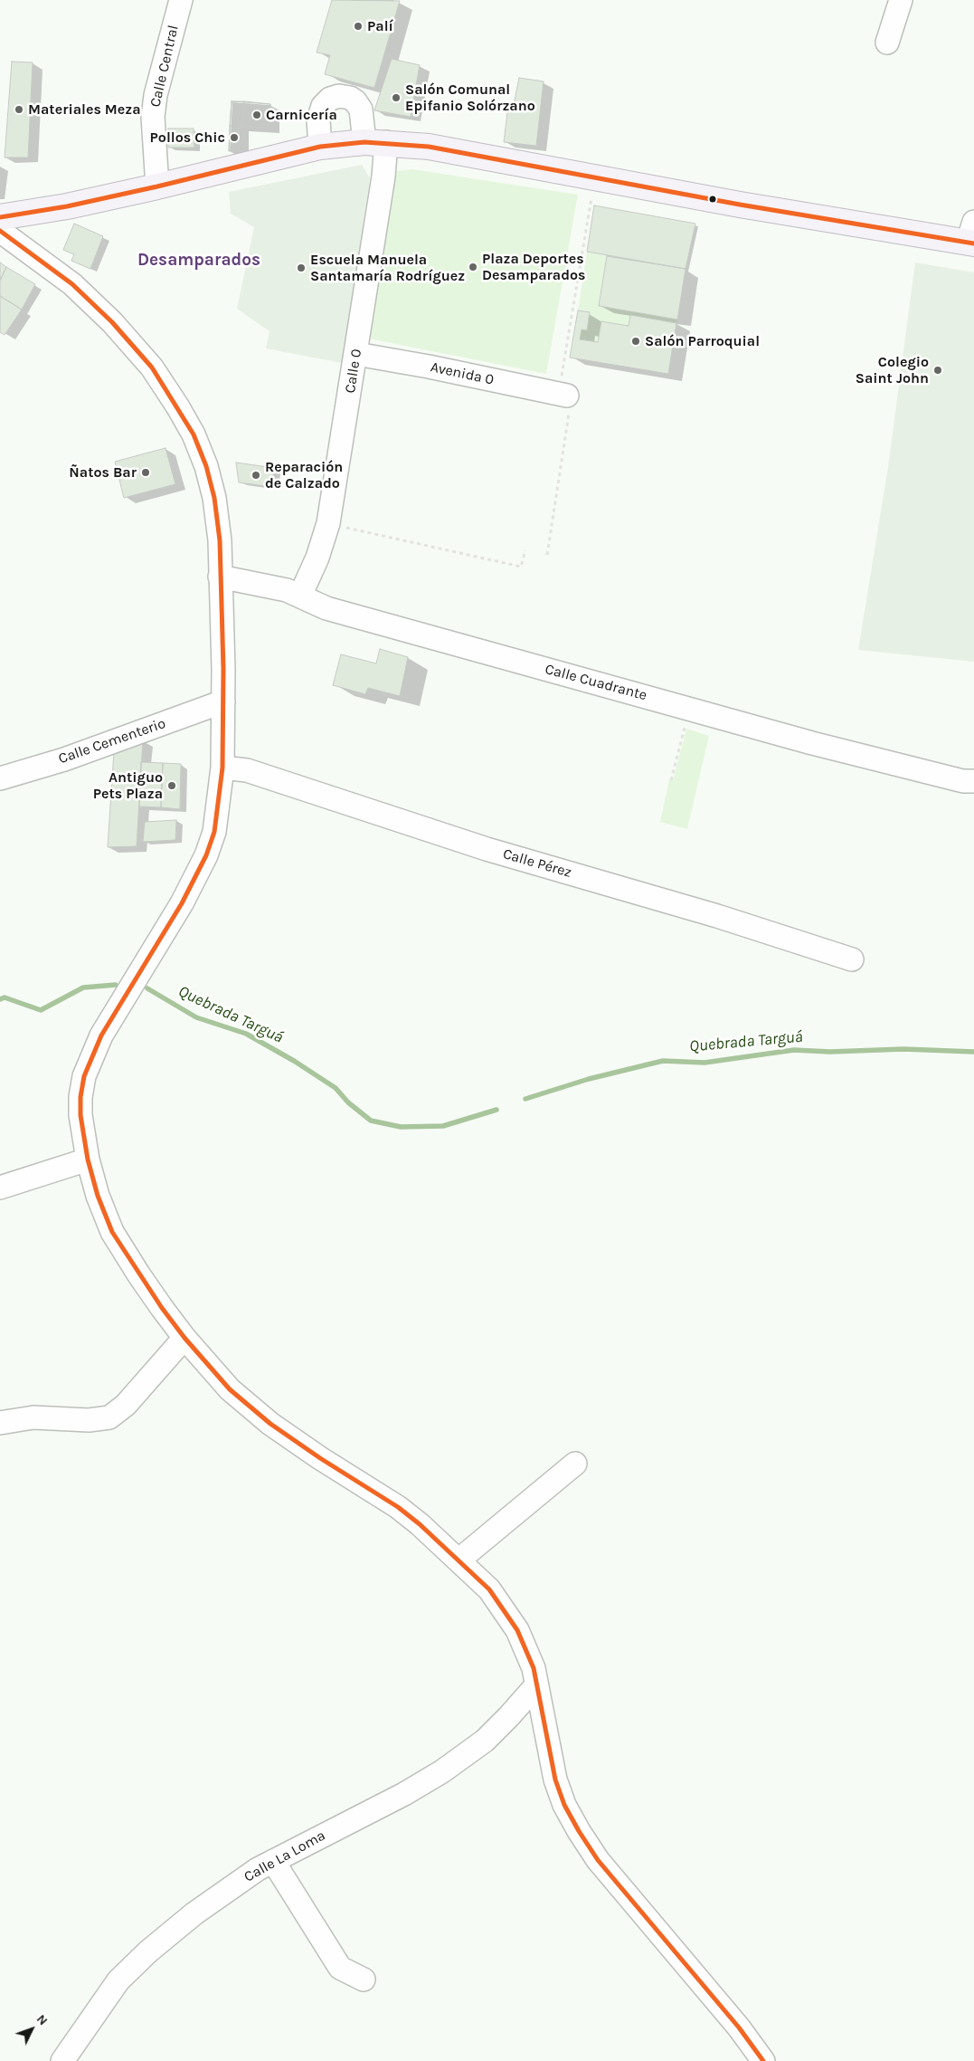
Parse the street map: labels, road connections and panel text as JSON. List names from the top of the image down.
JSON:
{
  "streets": {
    "street": [
      "Calle Central",
      "Calle 0",
      "Avenida 0",
      "Calle Cuadrante",
      "Calle Cementerio",
      "Calle Pérez",
      "Calle La Loma"
    ]
  },
  "crossings": [
    ["Calle 0", "Avenida 0"],
    ["Calle 0", "Calle Cuadrante"]
  ],
  "districts": ["Desamparados"],
  "water": ["Quebrada Targuá"],
  "places": [
    "Palí",
    "Salón Comunal Epifanio Solórzano",
    "Materiales Meza",
    "Carnicería",
    "Pollos Chic",
    "Plaza Deportes Desamparados",
    "Escuela Manuela Santamaría Rodríguez",
    "Salón Parroquial",
    "Colegio Saint John",
    "Ñatos Bar",
    "Reparación de Calzado",
    "Antiguo Pets Plaza"
  ],
  "north": "top right"
}
